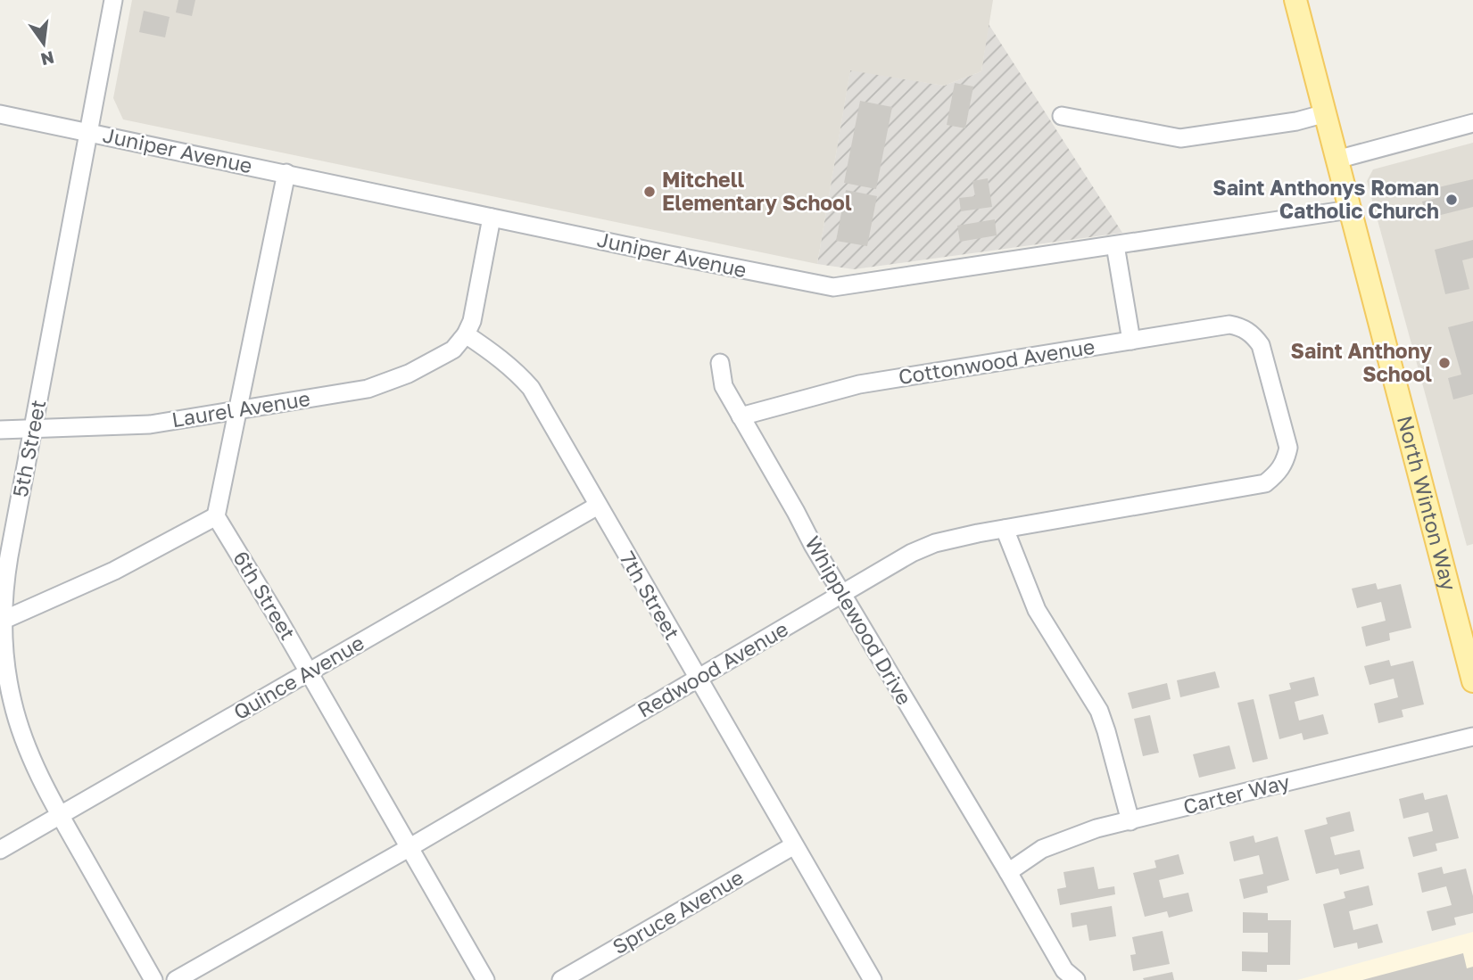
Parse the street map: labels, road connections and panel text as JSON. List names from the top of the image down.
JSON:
{
  "streets": {
    "main road": ["North Winton Way"],
    "street": [
      "Juniper Avenue",
      "Cottonwood Avenue",
      "Laurel Avenue",
      "5th Street",
      "6th Street",
      "7th Street",
      "Whipplewood Drive",
      "Redwood Avenue",
      "Quince Avenue",
      "Carter Way",
      "Spruce Avenue"
    ]
  },
  "crossings": [
    ["Juniper Avenue", "5th Street"],
    ["Juniper Avenue", "North Winton Way"],
    ["Cottonwood Avenue", "Whipplewood Drive"],
    ["Cottonwood Avenue", "Redwood Avenue"],
    ["Laurel Avenue", "5th Street"],
    ["Laurel Avenue", "7th Street"],
    ["5th Street", "Quince Avenue"],
    ["6th Street", "Redwood Avenue"],
    ["6th Street", "Quince Avenue"],
    ["7th Street", "Redwood Avenue"],
    ["7th Street", "Quince Avenue"],
    ["7th Street", "Spruce Avenue"],
    ["Whipplewood Drive", "Redwood Avenue"],
    ["Whipplewood Drive", "Carter Way"]
  ],
  "places": ["Mitchell Elementary School", "Saint Anthonys Roman Catholic Church", "Saint Anthony School"],
  "north": "bottom"
}
